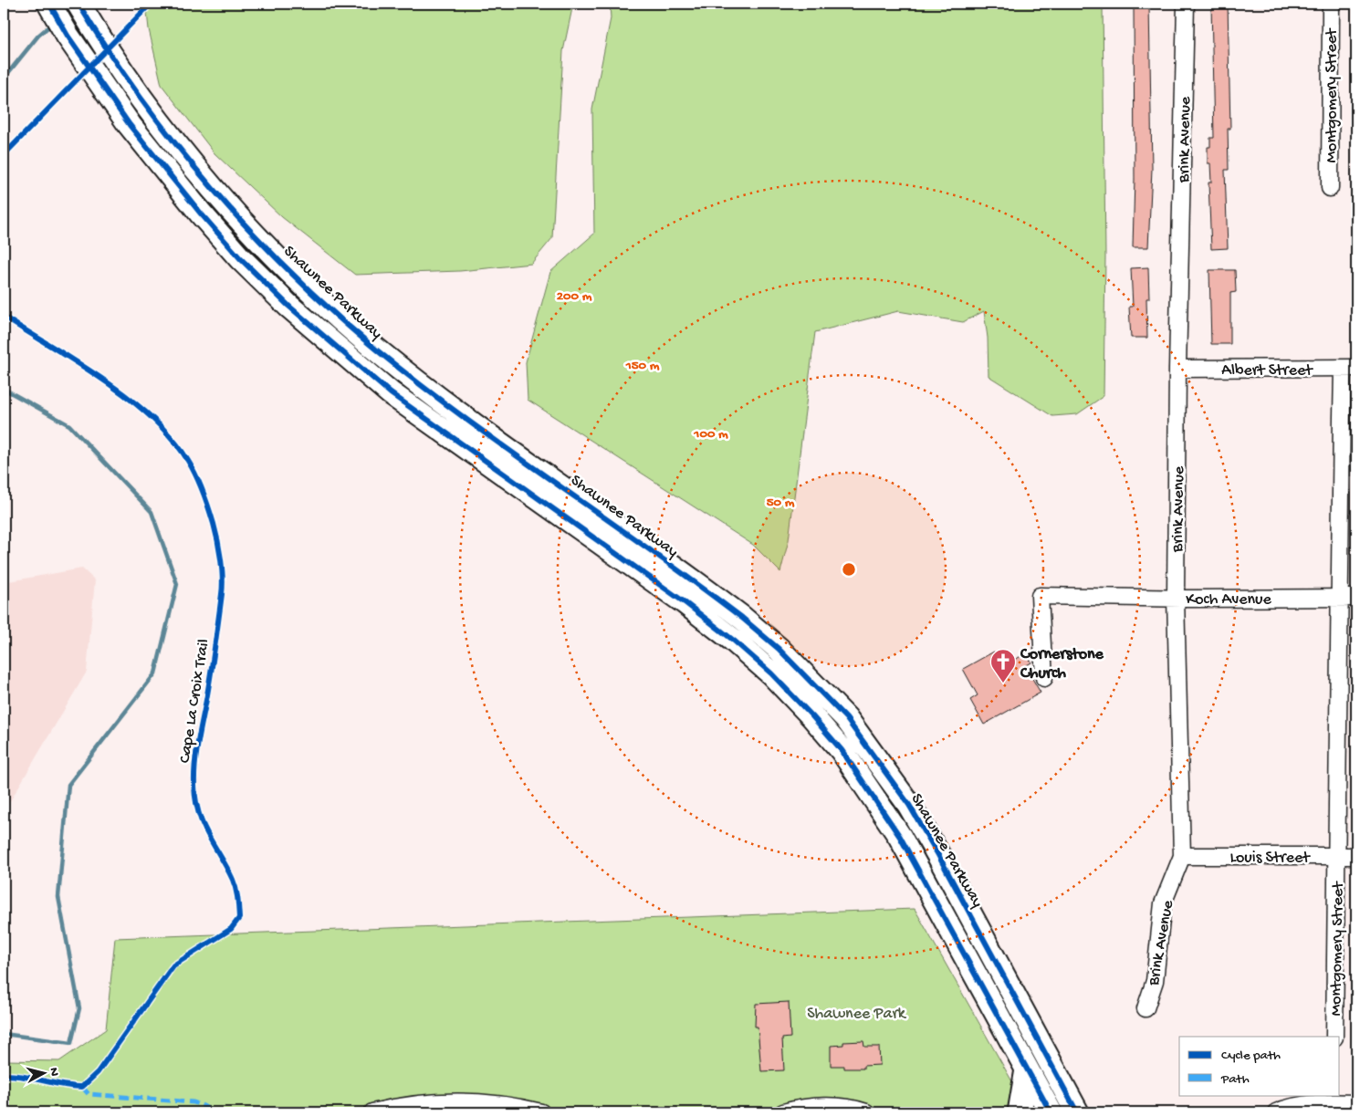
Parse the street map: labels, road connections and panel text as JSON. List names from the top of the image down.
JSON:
{
  "streets": {
    "highway": ["Shawnee Parkway"],
    "street": [
      "Montgomery Street",
      "Brink Avenue",
      "Albert Street",
      "Koch Avenue",
      "Louis Street"
    ],
    "cycle path": ["Cape La Croix Trail"]
  },
  "crossings": [
    ["Montgomery Street", "Albert Street"],
    ["Montgomery Street", "Koch Avenue"],
    ["Montgomery Street", "Louis Street"],
    ["Brink Avenue", "Albert Street"],
    ["Brink Avenue", "Koch Avenue"],
    ["Brink Avenue", "Louis Street"]
  ],
  "parks": ["Shawnee Park"],
  "places": {
    "church": ["Cornerstone Church"]
  },
  "legend": ["Cycle path", "Path"],
  "north": "right",
  "rings": [
    "200 m",
    "150 m",
    "100 m",
    "50 m"
  ]
}
